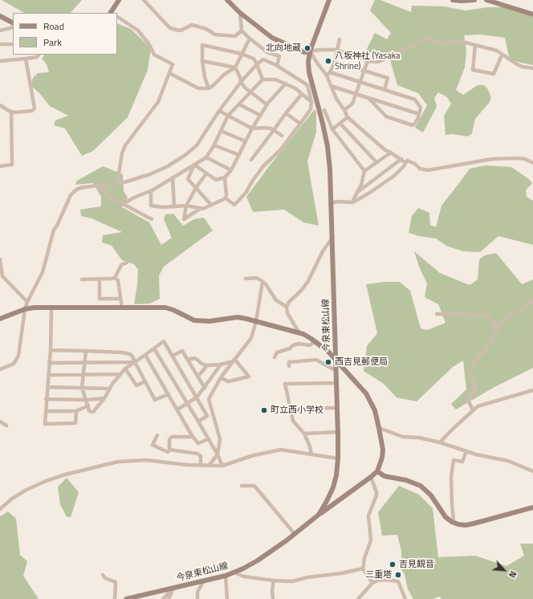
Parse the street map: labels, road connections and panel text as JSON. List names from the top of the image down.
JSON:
{
  "streets": {
    "street": ["今泉東松山線"]
  },
  "places": [
    "北向地蔵",
    "八坂神社 (Yasaka Shrine)",
    "西吉見郵便局",
    "町立西小学校",
    "吉見観音",
    "三重塔"
  ],
  "legend": ["Road", "Park"],
  "north": "bottom right"
}
